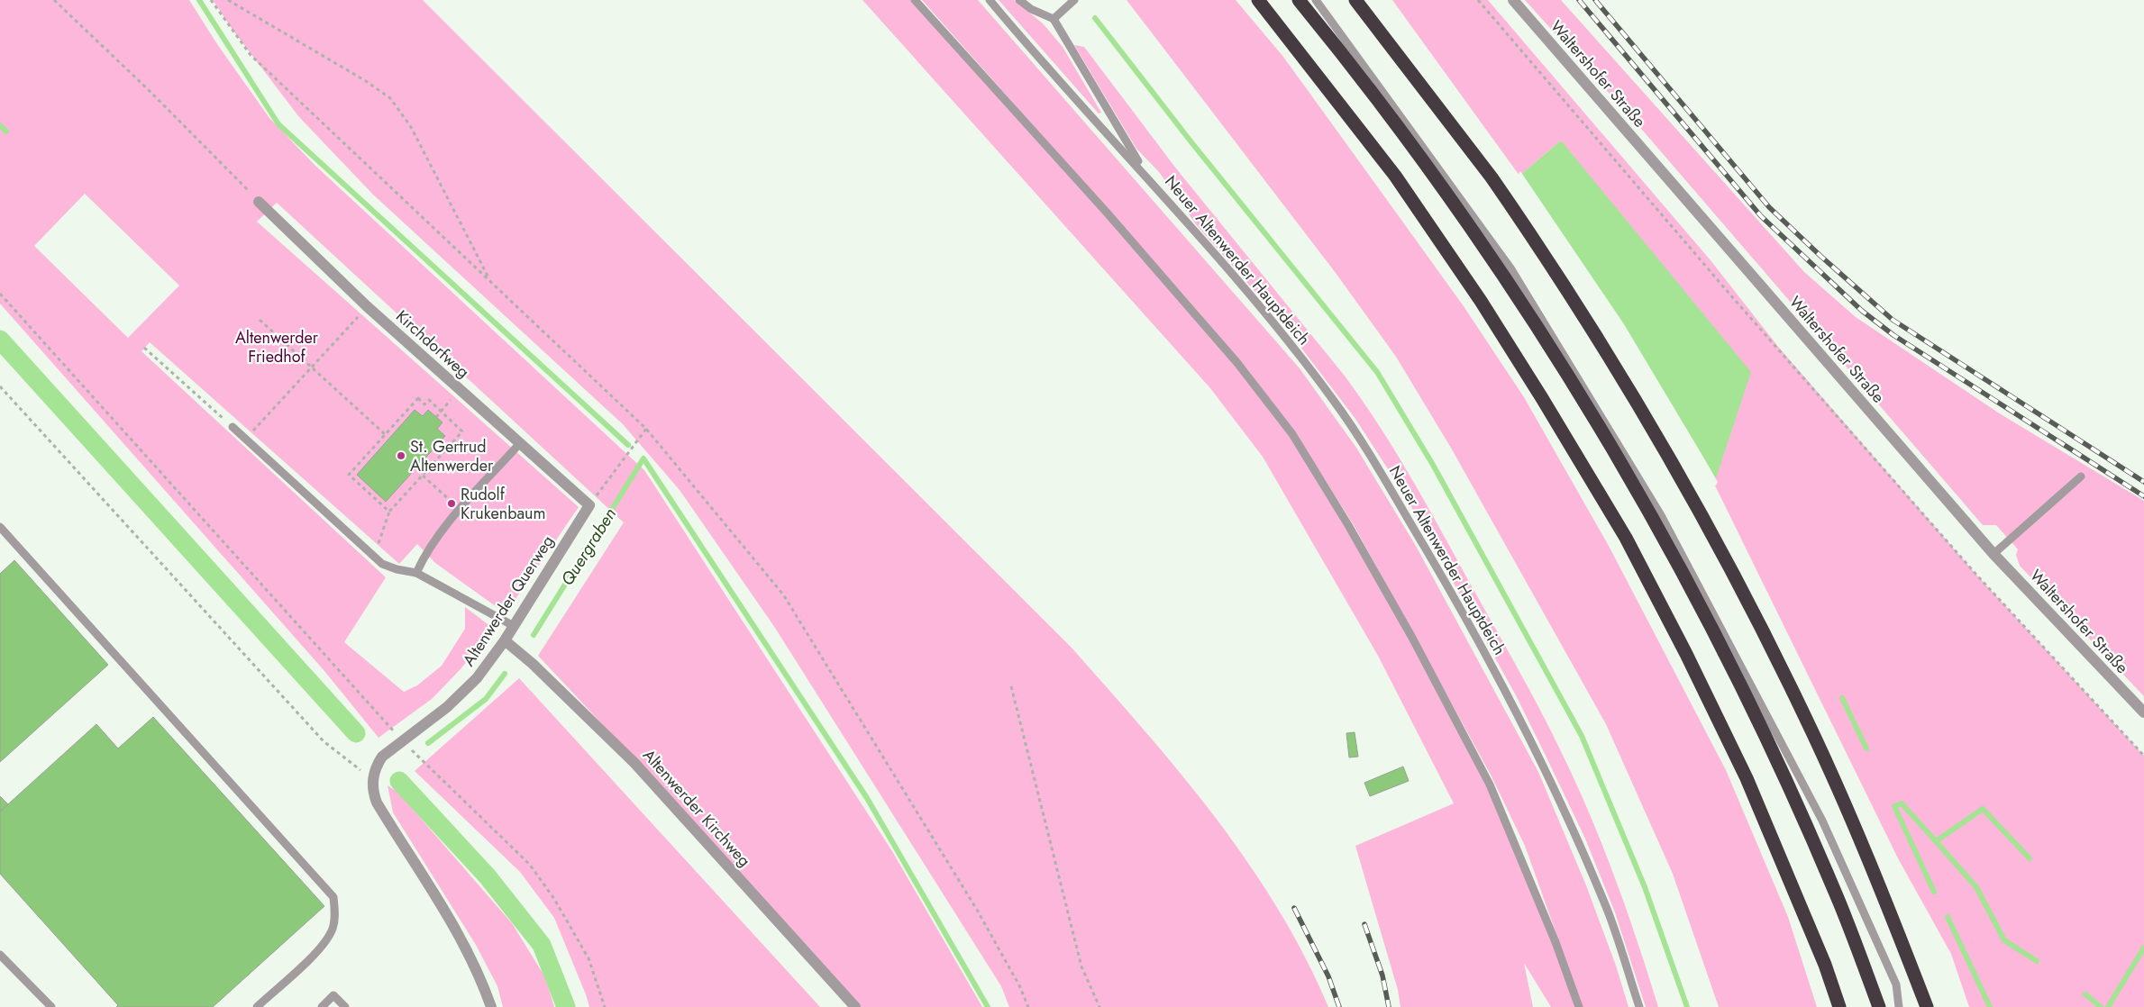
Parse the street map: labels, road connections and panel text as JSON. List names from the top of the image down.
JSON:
{
  "streets": {
    "street": [
      "Waltershofer Straße",
      "Kirchdorfweg",
      "Altenwerder Querweg",
      "Altenwerder Kirchweg"
    ],
    "lane": ["Neuer Altenwerder Hauptdeich"]
  },
  "crossings": [
    ["Kirchdorfweg", "Altenwerder Querweg"],
    ["Altenwerder Querweg", "Altenwerder Kirchweg"]
  ],
  "water": ["Quergraben"],
  "parks": ["Altenwerder Friedhof"],
  "places": ["St. Gertrud Altenwerder", "Rudolf Krukenbaum"]
}
